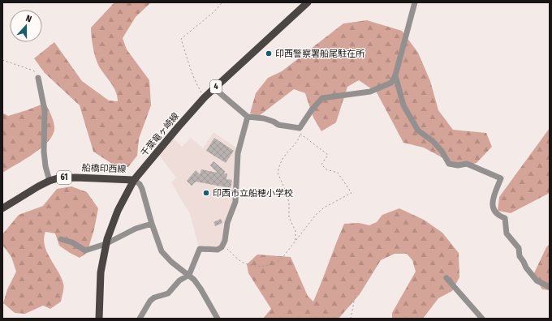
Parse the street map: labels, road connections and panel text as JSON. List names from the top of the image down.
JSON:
{
  "streets": {
    "main road": [
      "4",
      "千葉竜ヶ崎線",
      "船橋印西線",
      "61"
    ]
  },
  "crossings": [
    ["千葉竜ヶ崎線", "船橋印西線"]
  ],
  "places": ["印西警察署船尾駐在所", "印西市立船穂小学校"],
  "north": "top"
}
